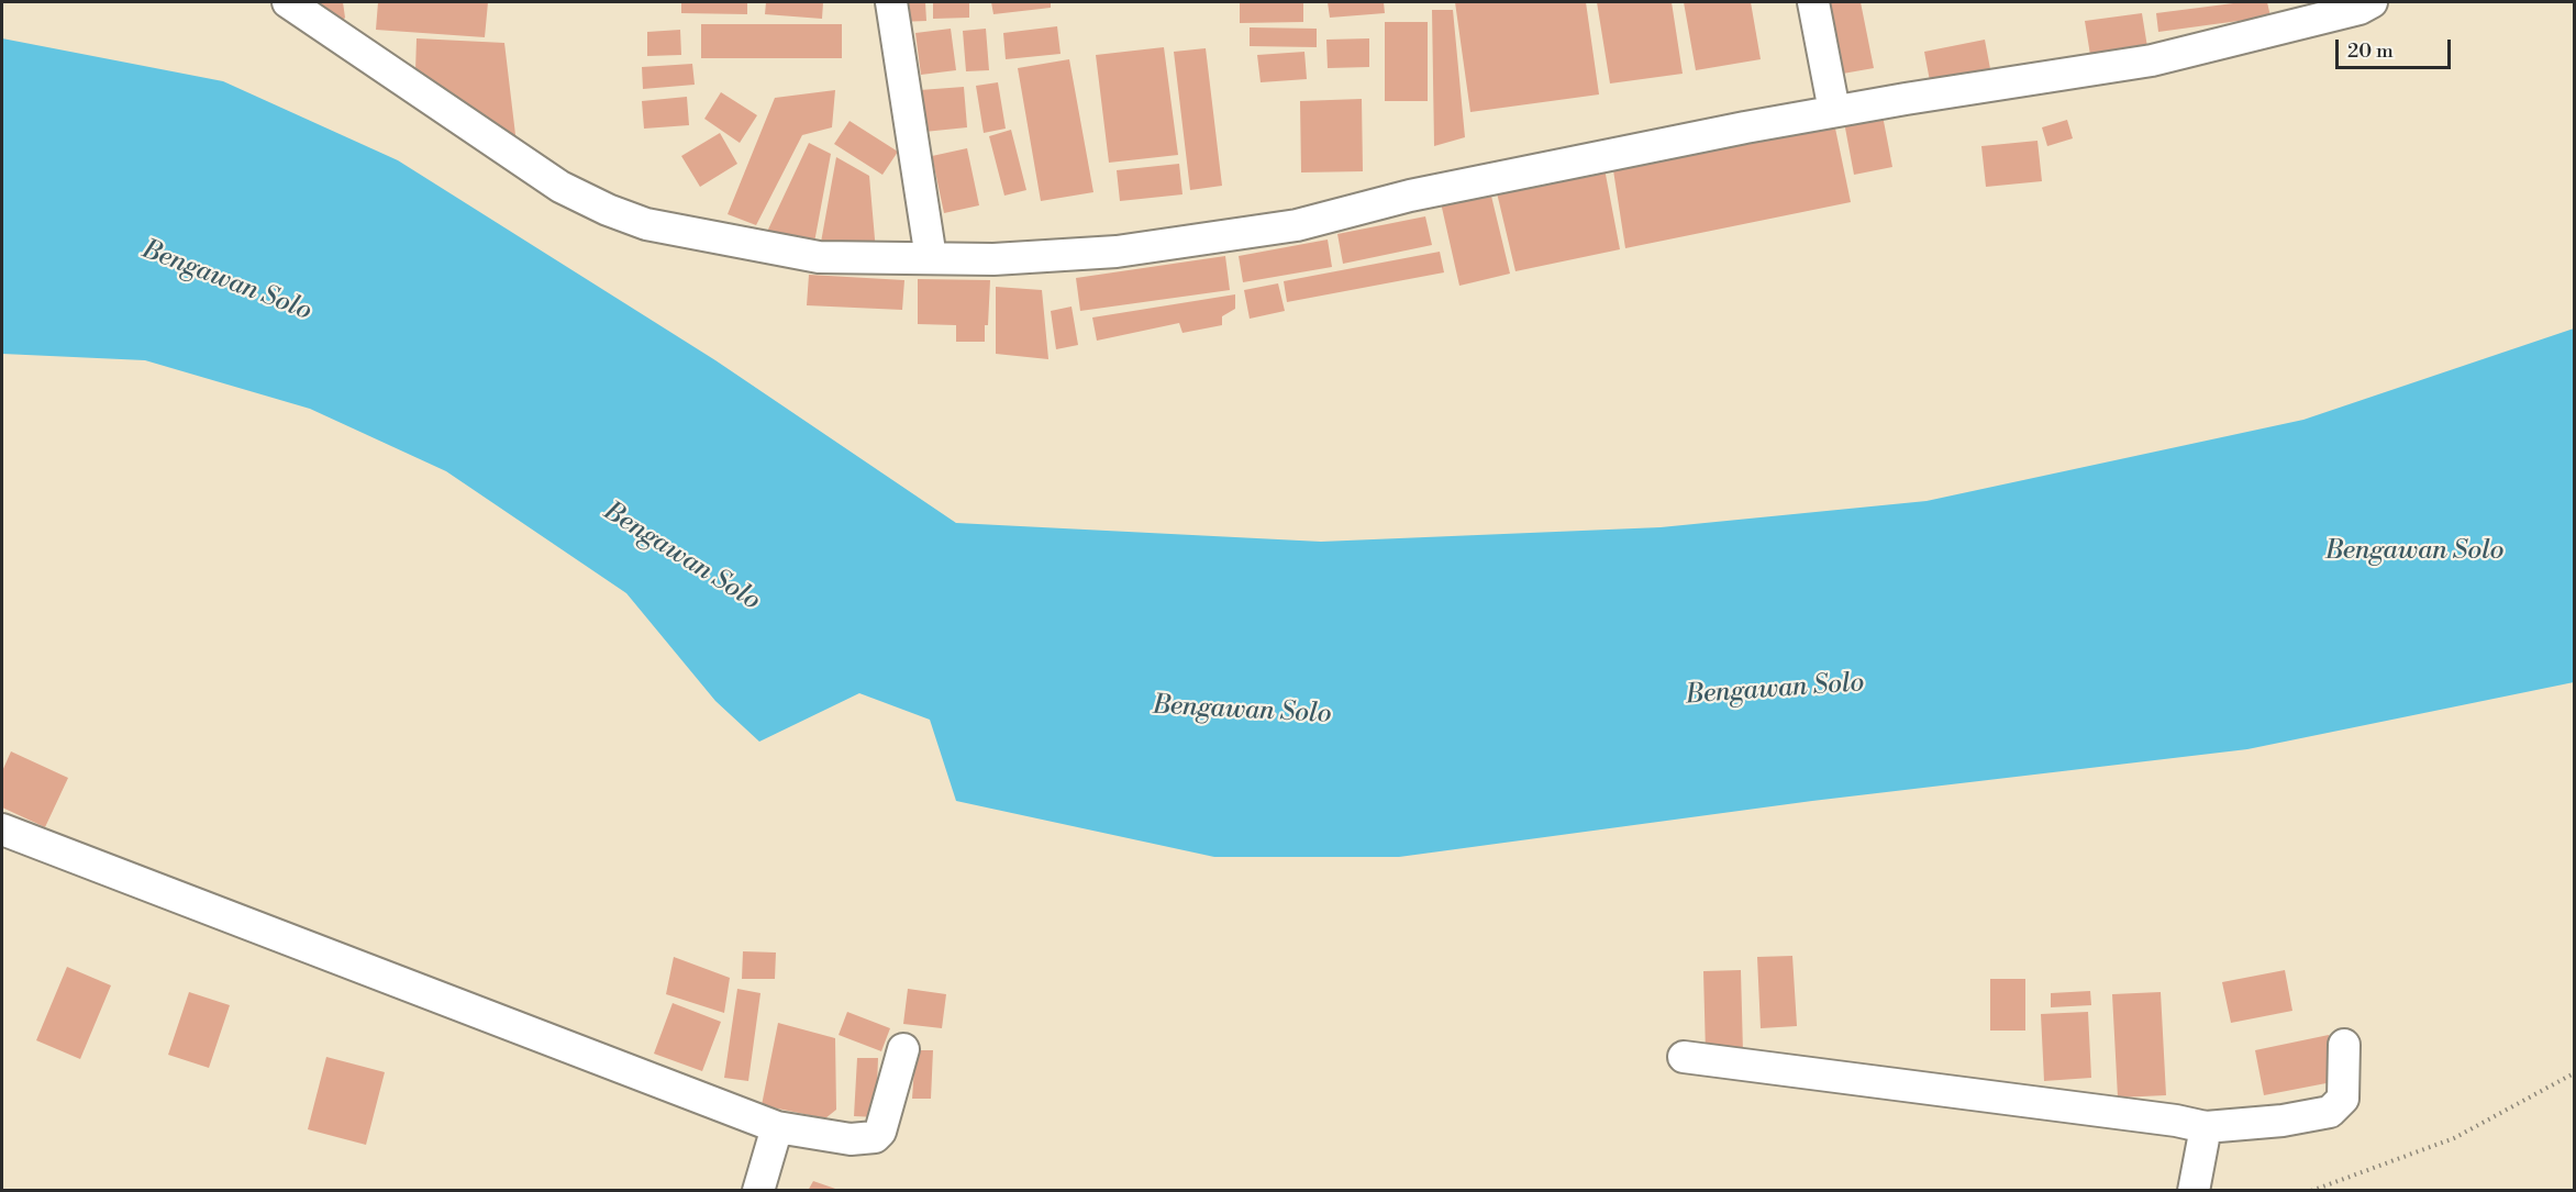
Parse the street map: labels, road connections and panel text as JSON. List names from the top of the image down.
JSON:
{
  "water": ["Bengawan Solo"],
  "scale_bar": "20 m"
}
